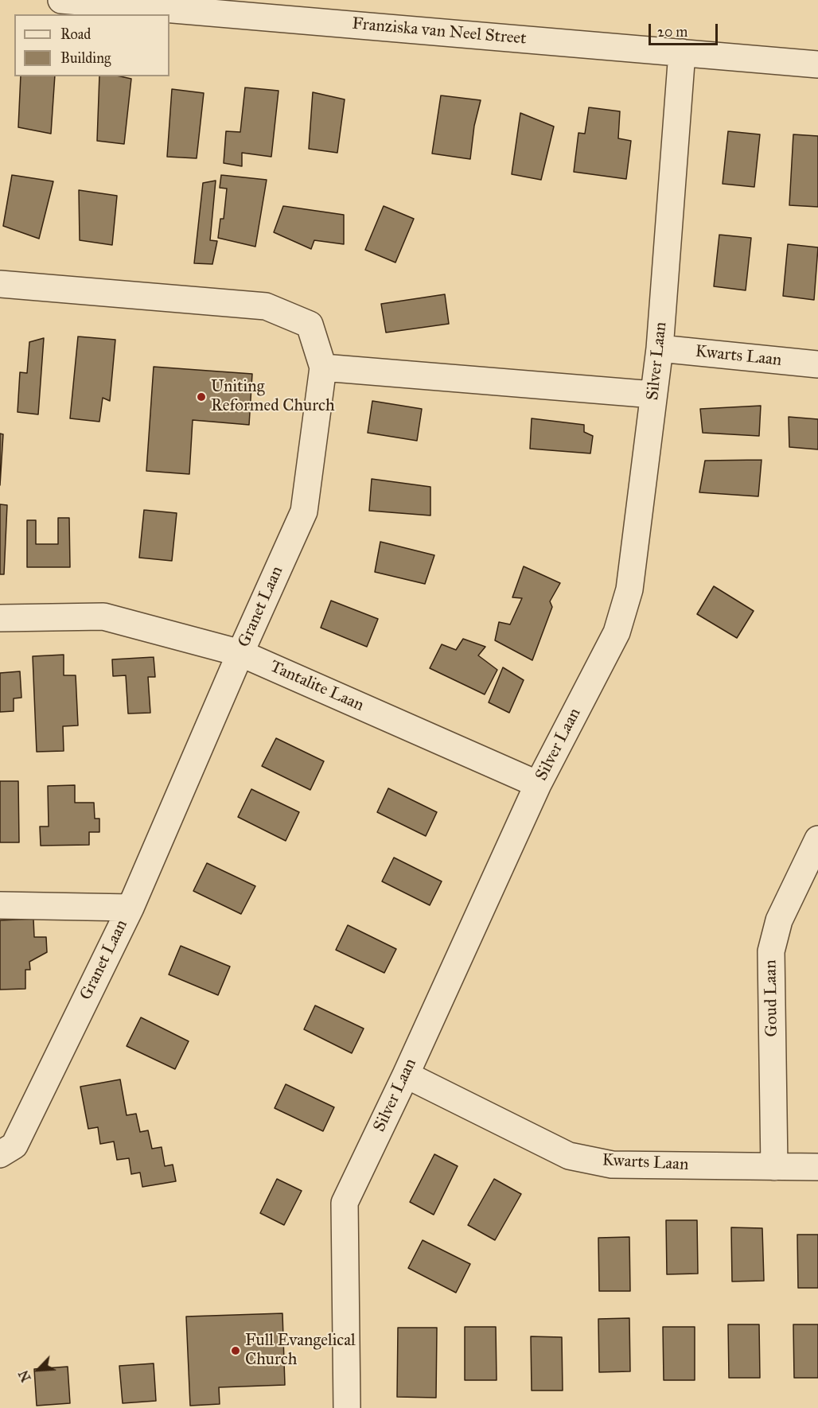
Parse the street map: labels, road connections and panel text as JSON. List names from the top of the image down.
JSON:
{
  "streets": {
    "street": [
      "Franziska van Neel Street",
      "Kwarts Laan",
      "Silver Laan",
      "Granet Laan",
      "Tantalite Laan",
      "Goud Laan"
    ]
  },
  "crossings": [
    ["Franziska van Neel Street", "Silver Laan"],
    ["Kwarts Laan", "Silver Laan"],
    ["Kwarts Laan", "Goud Laan"],
    ["Silver Laan", "Tantalite Laan"],
    ["Granet Laan", "Tantalite Laan"]
  ],
  "places": ["Uniting Reformed Church", "Full Evangelical Church"],
  "legend": ["Road", "Building"],
  "scale_bar": "20 m",
  "north": "bottom left"
}
